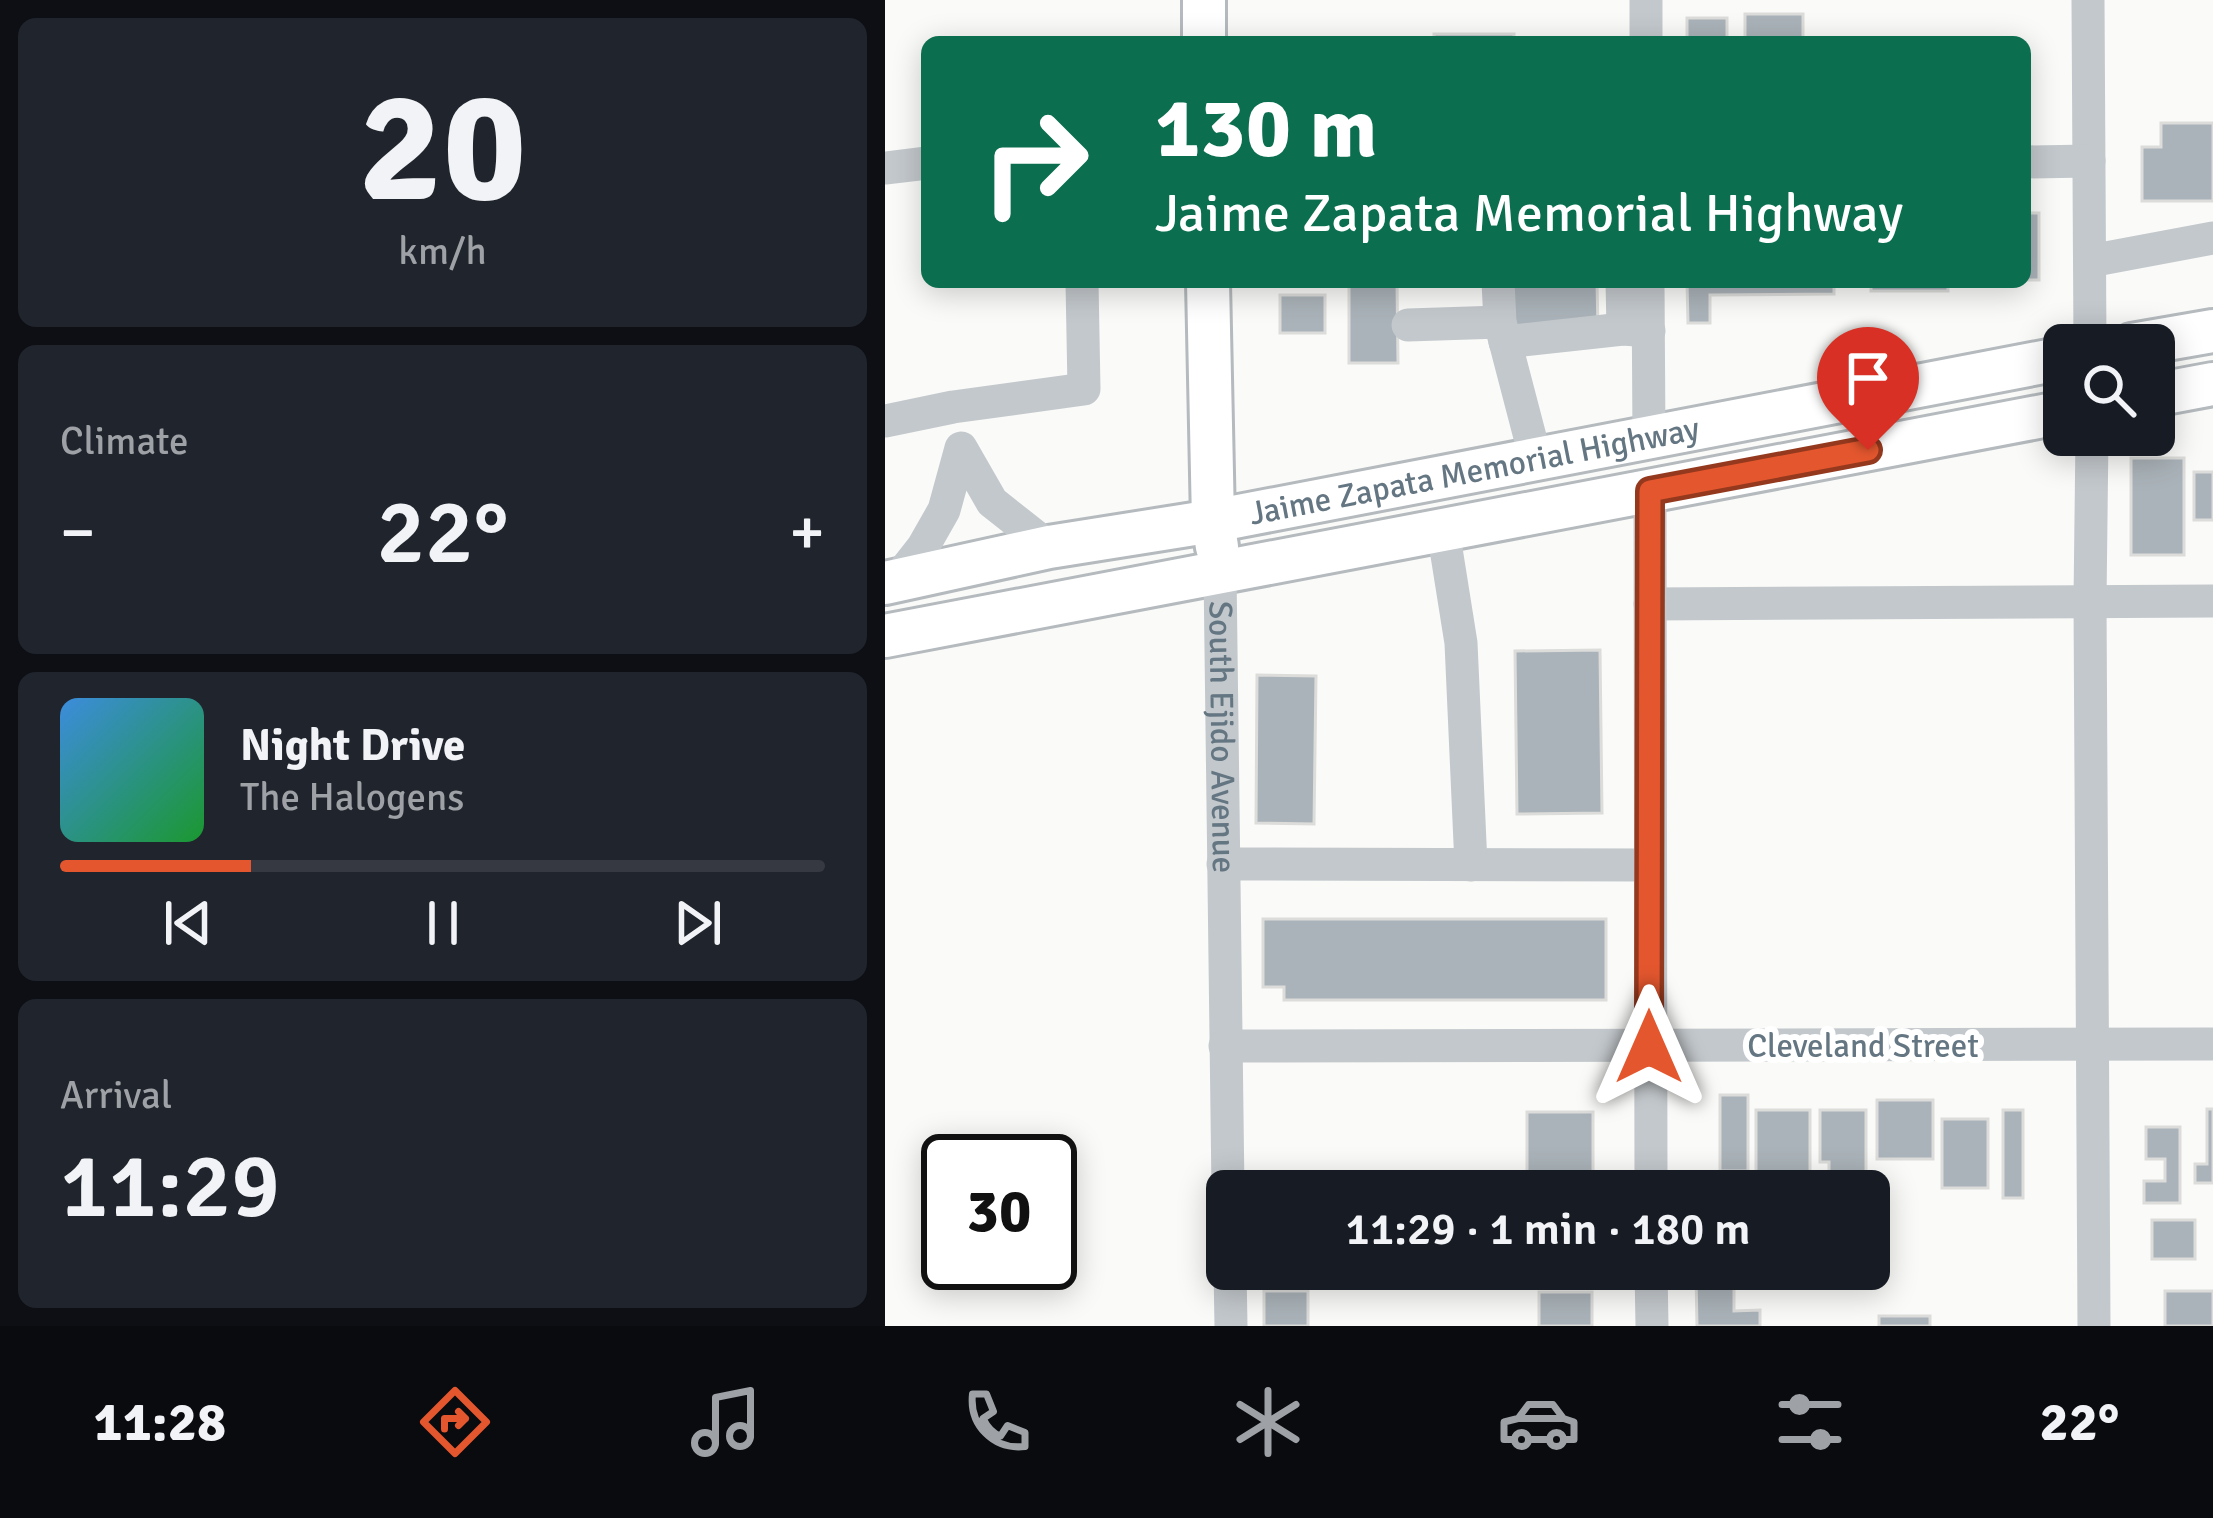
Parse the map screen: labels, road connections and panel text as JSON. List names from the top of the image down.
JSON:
{
  "streets": {
    "main road": ["Jaime Zapata Memorial Highway", "South Ejido Avenue"],
    "street": ["Cleveland Street"]
  },
  "crossings": [
    ["Jaime Zapata Memorial Highway", "South Ejido Avenue"],
    ["South Ejido Avenue", "Cleveland Street"]
  ],
  "page": {
    "tile": [
      ["20", "km/h"],
      "Climate",
      ["Arrival", "11:29"]
    ],
    "turn": ["130 m", "Jaime Zapata Memorial Highway"],
    "heat": ["−", "22°", "+"],
    "song": ["Night Drive", "The Halogens"],
    "limit": "30",
    "trip": "11:29 · 1 min · 180 m",
    "tabs": ["11:28", "22°"]
  }
}
